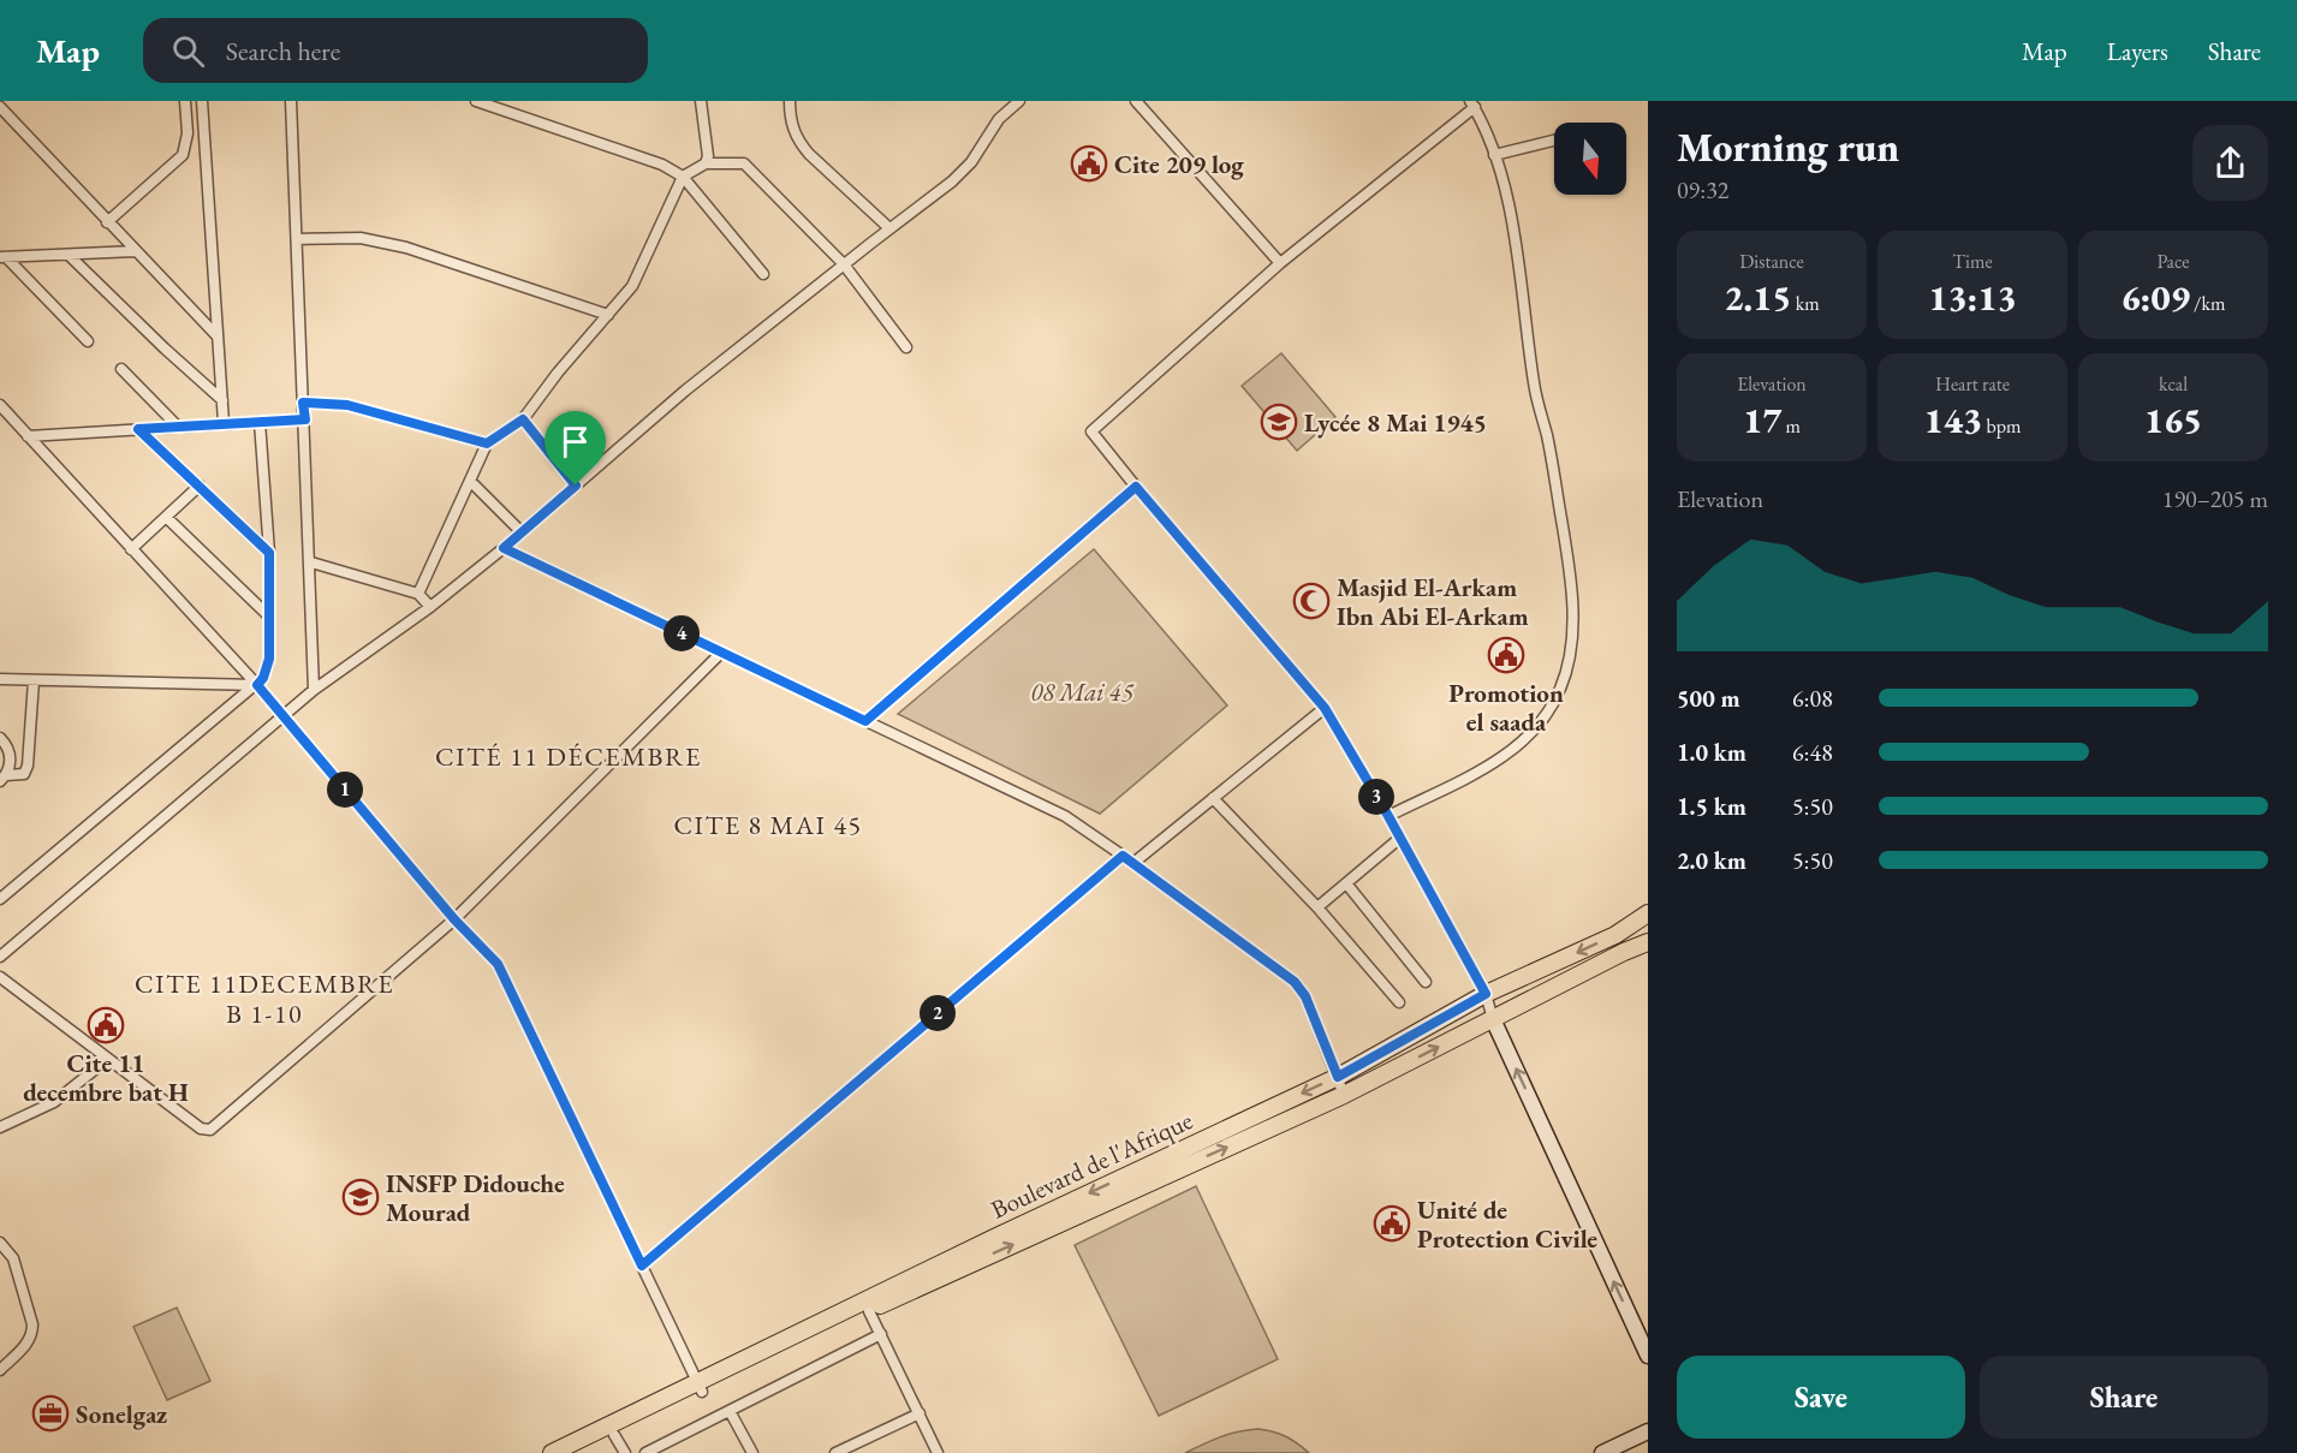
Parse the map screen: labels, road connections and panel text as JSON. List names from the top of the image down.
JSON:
{
  "streets": {
    "main road": ["Boulevard de l'Afrique"]
  },
  "districts": ["CITÉ 11 DÉCEMBRE", "CITE 8 MAI 45", "CITE 11DECEMBRE B 1-10"],
  "parks": ["08 Mai 45"],
  "places": {
    "public building": [
      "Cite 209 log",
      "Promotion el saada",
      "Cite 11 decembre bat H",
      "Unité de Protection Civile"
    ],
    "school or university": ["Lycée 8 Mai 1945", "INSFP Didouche Mourad"],
    "mosque": ["Masjid El-Arkam Ibn Abi El-Arkam"],
    "office": ["Sonelgaz"]
  },
  "north": "bottom",
  "page": {
    "header": "Map",
    "search": "Search here",
    "nav": ["Map", "Layers", "Share"],
    "heading": ["Morning run", "09:32"],
    "stats": [
      ["Distance", "2.15 km"],
      ["Time", "13:13"],
      ["Pace", "6:09 /km"],
      ["Elevation", "17 m"],
      ["Heart rate", "143 bpm"],
      ["kcal", "165"]
    ],
    "chart": ["Elevation", "190–205 m"],
    "pins": [
      "4",
      "1",
      "3",
      "2"
    ],
    "list": [
      {
        "name": "500 m",
        "note": "6:08"
      },
      {
        "name": "1.0 km",
        "note": "6:48"
      },
      {
        "name": "1.5 km",
        "note": "5:50"
      },
      {
        "name": "2.0 km",
        "note": "5:50"
      }
    ],
    "buttons": ["Save", "Share"]
  }
}
